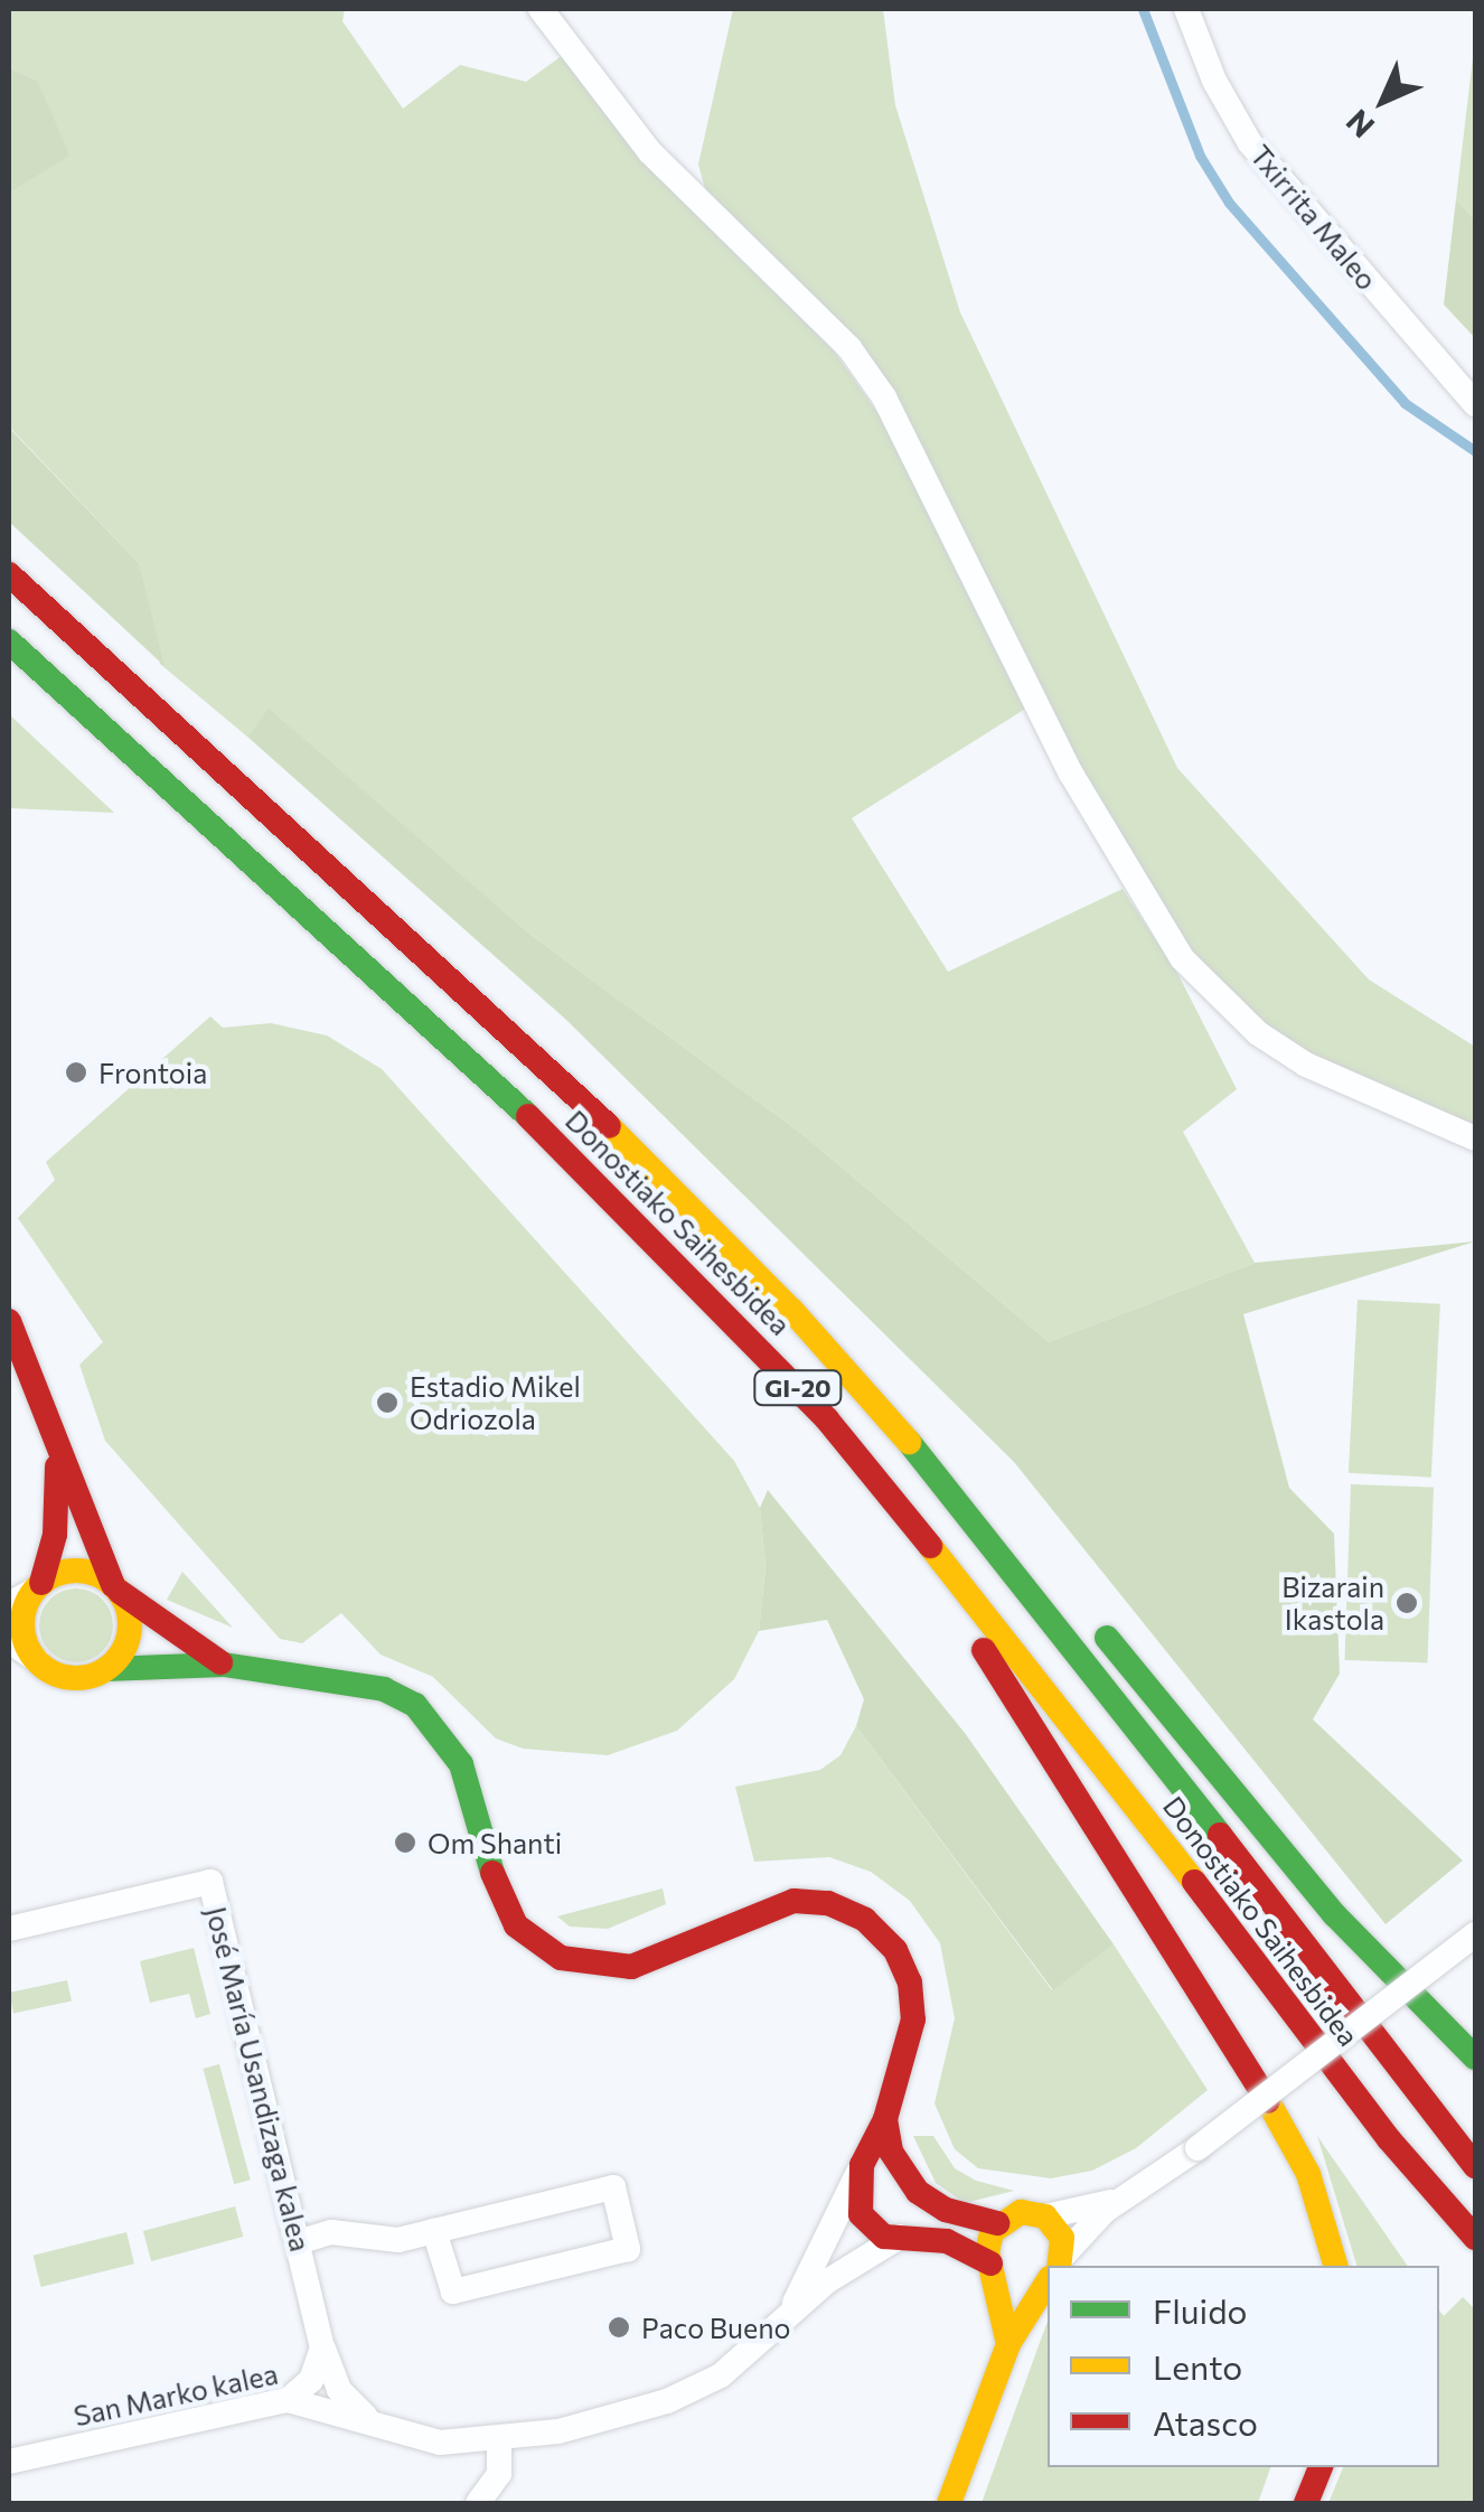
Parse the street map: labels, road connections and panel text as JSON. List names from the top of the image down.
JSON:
{
  "streets": {
    "main road": ["Donostiako Saihesbidea", "GI-20"],
    "street": ["Txirrita Maleo", "José María Usandizaga kalea", "San Marko kalea"]
  },
  "crossings": [
    ["José María Usandizaga kalea", "San Marko kalea"]
  ],
  "places": [
    "Frontoia",
    "Estadio Mikel Odriozola",
    "Bizarain Ikastola",
    "Om Shanti",
    "Paco Bueno"
  ],
  "legend": ["Fluido", "Lento", "Atasco"],
  "north": "bottom left"
}
